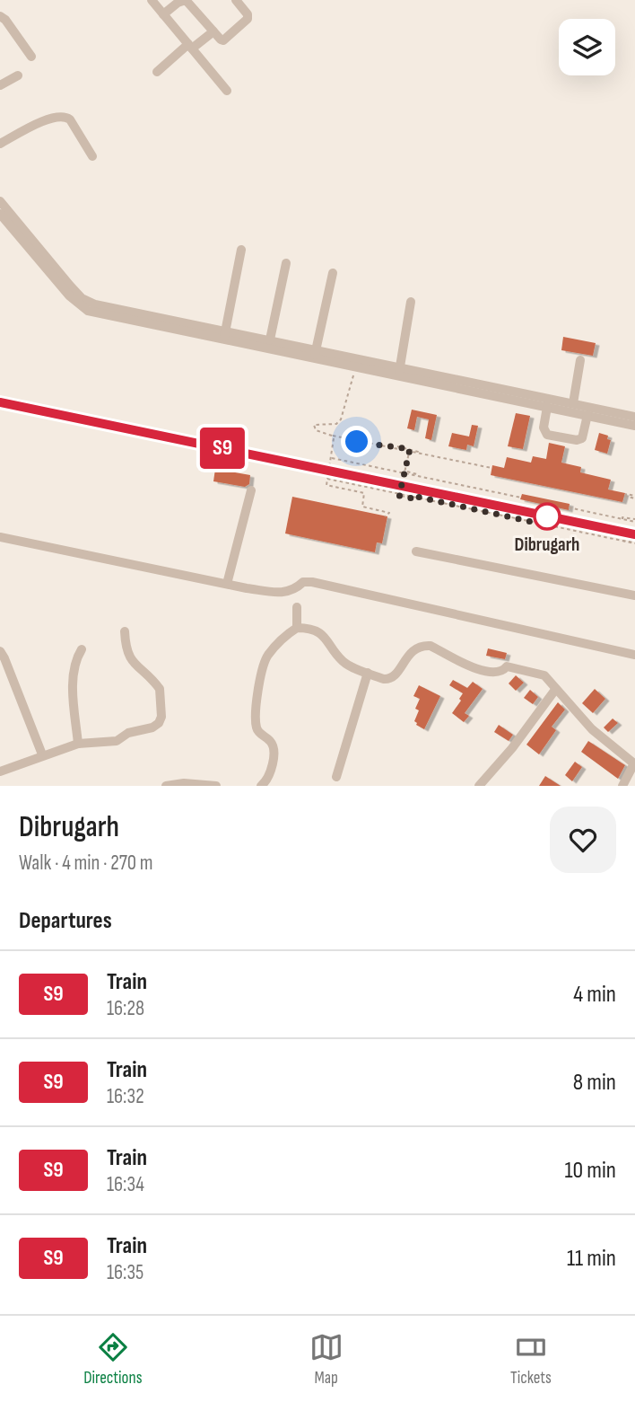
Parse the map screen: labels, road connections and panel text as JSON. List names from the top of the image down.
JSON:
{
  "places": ["Dibrugarh"],
  "page": {
    "on_map": "S9",
    "heading": [
      ["Dibrugarh", "Walk · 4 min · 270 m"],
      "Departures"
    ],
    "list": [
      {
        "mark": "S9",
        "name": "Train",
        "note": "16:28",
        "value": "4 min"
      },
      {
        "mark": "S9",
        "name": "Train",
        "note": "16:32",
        "value": "8 min"
      },
      {
        "mark": "S9",
        "name": "Train",
        "note": "16:34",
        "value": "10 min"
      },
      {
        "mark": "S9",
        "name": "Train",
        "note": "16:35",
        "value": "11 min"
      }
    ],
    "tabs": ["Directions", "Map", "Tickets"]
  }
}
